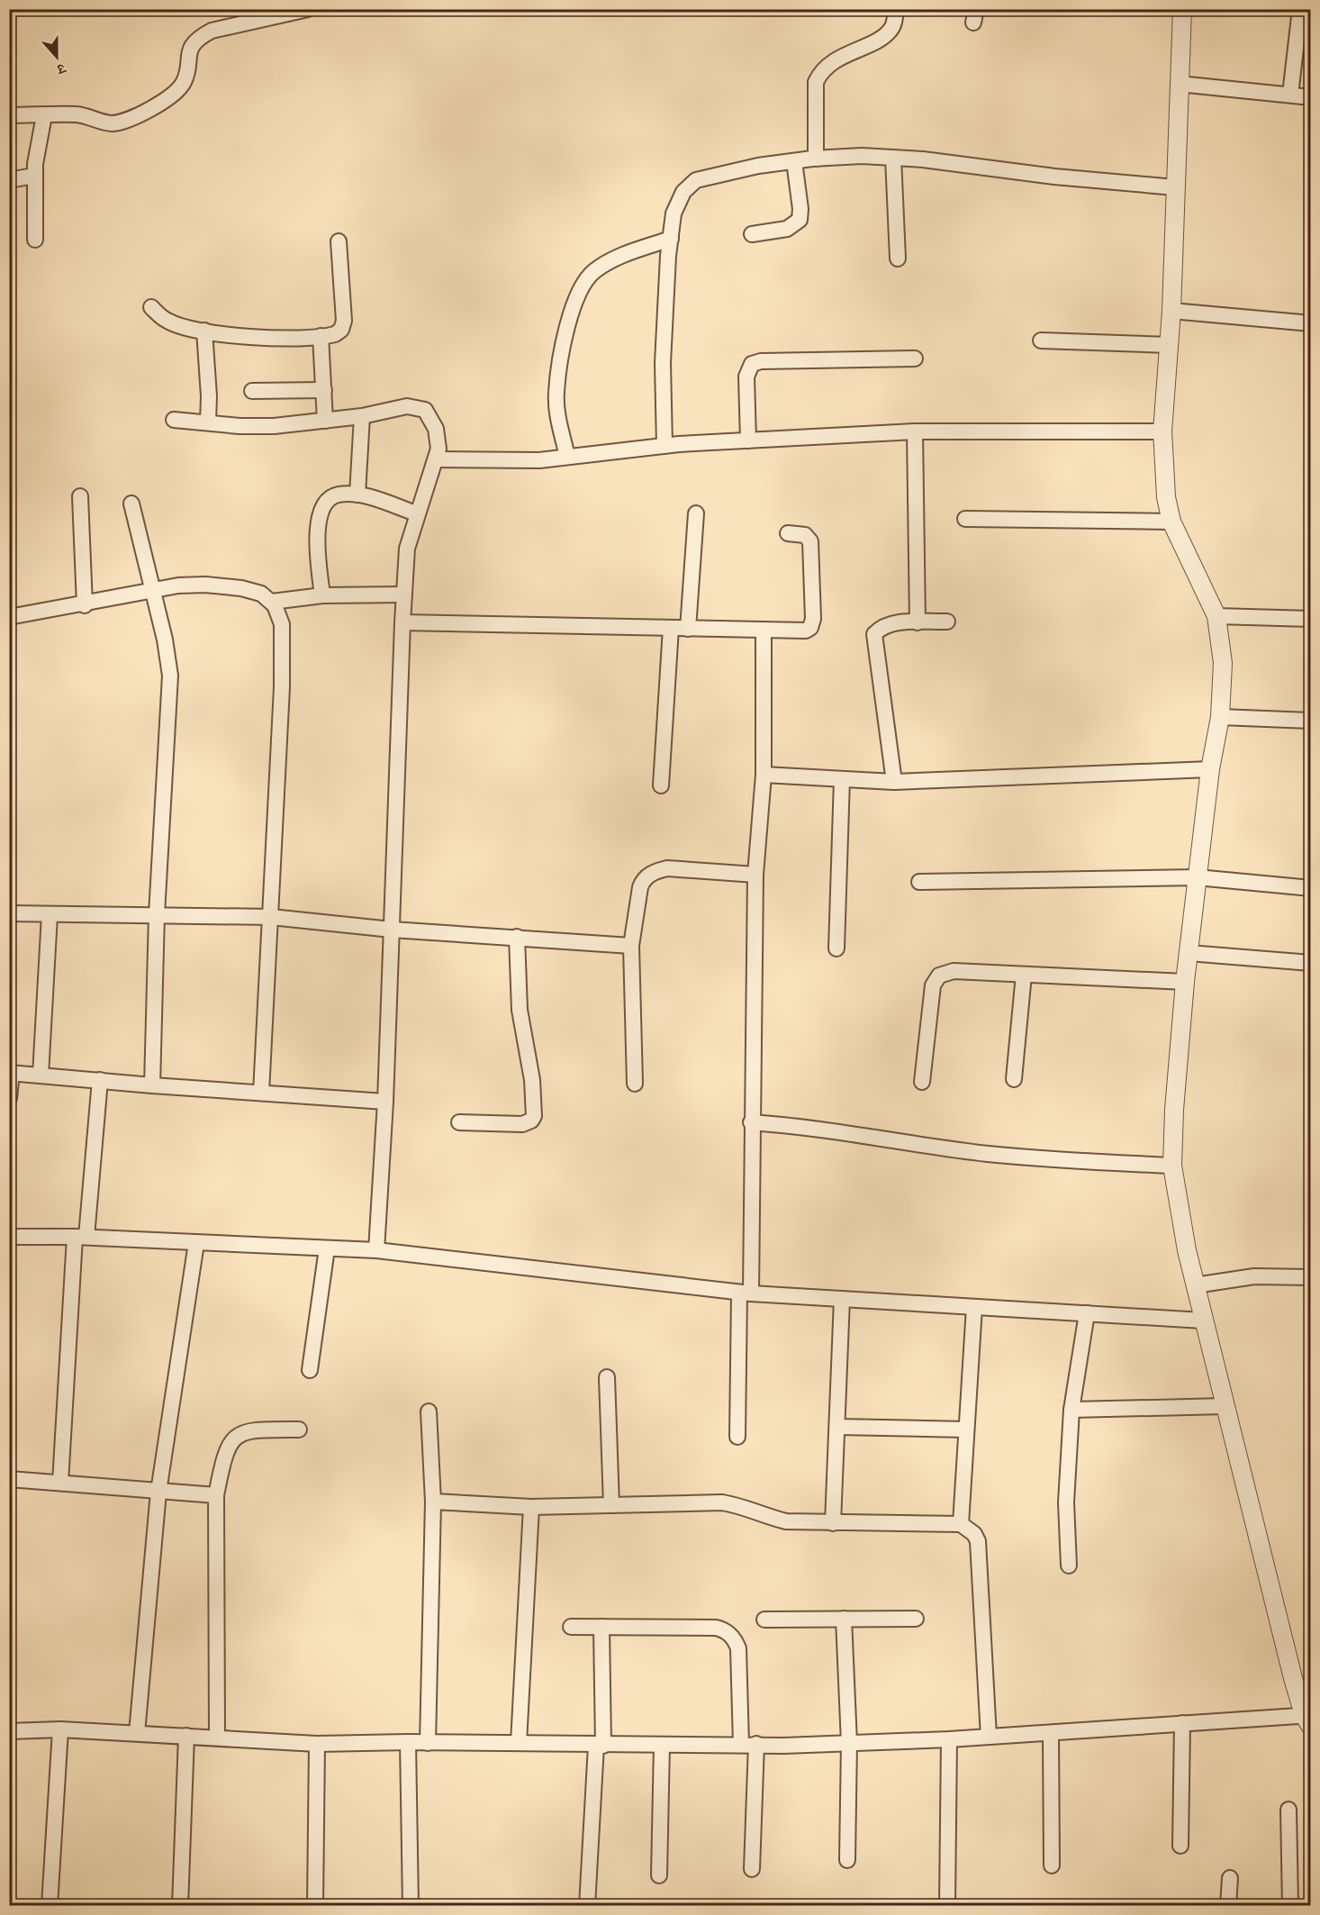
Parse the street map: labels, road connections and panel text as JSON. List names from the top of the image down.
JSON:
{
  "north": "bottom"
}
